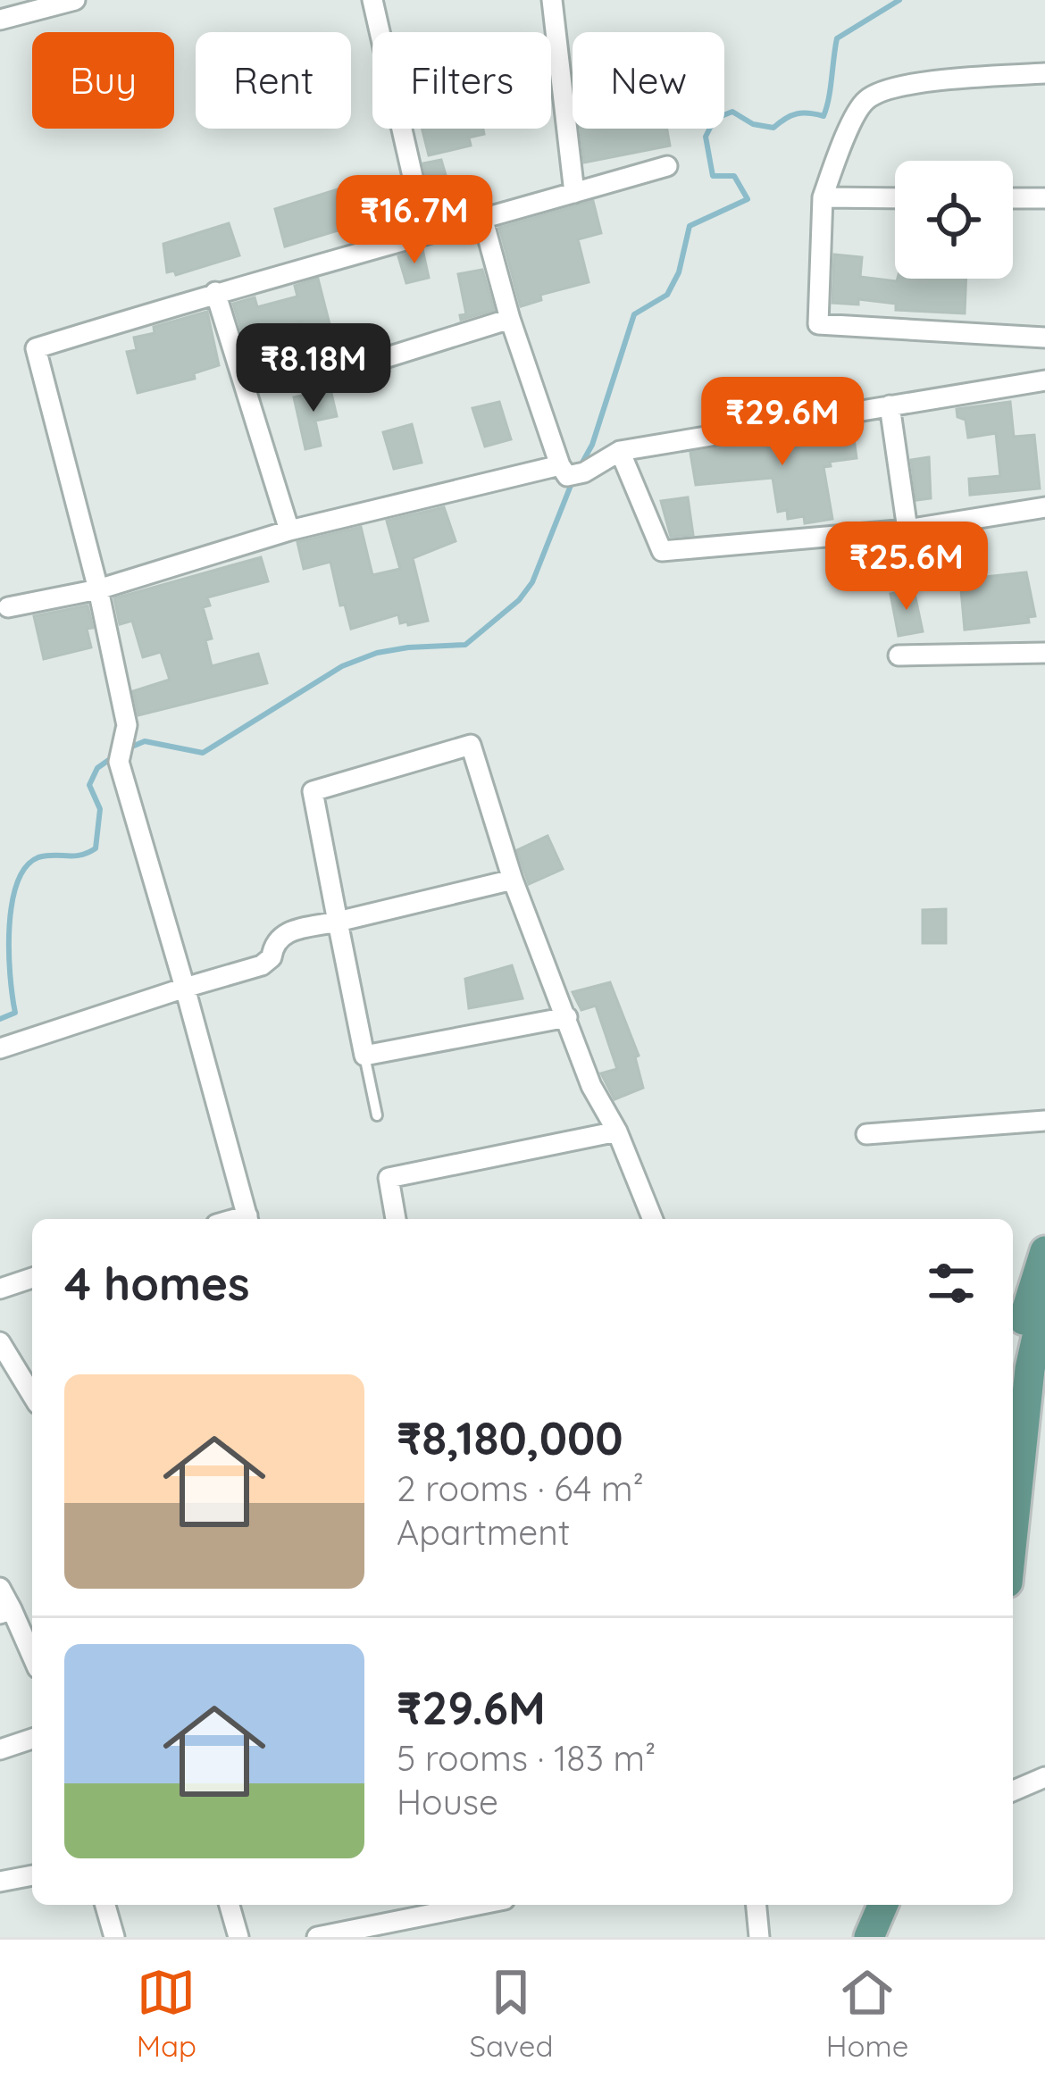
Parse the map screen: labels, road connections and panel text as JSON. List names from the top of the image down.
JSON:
{
  "page": {
    "chip": [
      "Buy",
      "Rent",
      "Filters",
      "New"
    ],
    "price": [
      "₹16.7M",
      "₹8.18M",
      "₹29.6M",
      "₹25.6M"
    ],
    "heading": "4 homes",
    "list": [
      {
        "name": "₹8,180,000",
        "note": "2 rooms · 64 m² · Apartment"
      },
      {
        "name": "₹29.6M",
        "note": "5 rooms · 183 m² · House"
      }
    ],
    "tabs": ["Map", "Saved", "Home"]
  }
}
